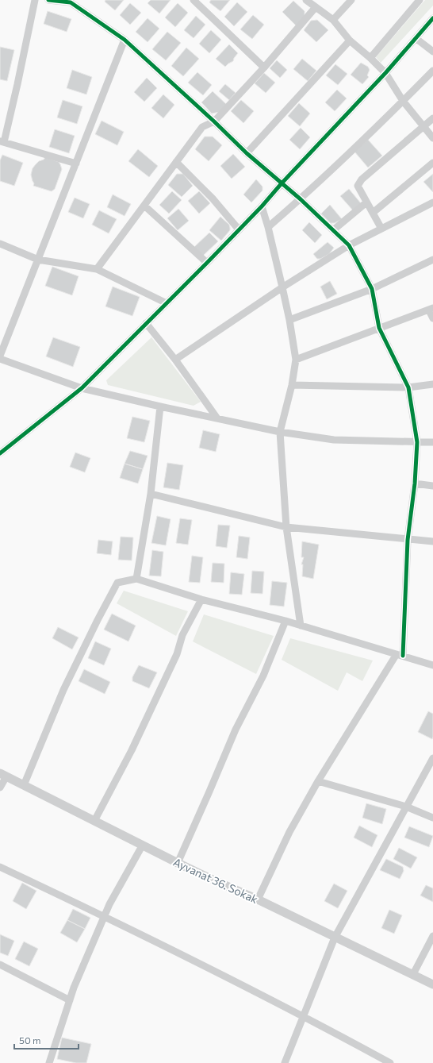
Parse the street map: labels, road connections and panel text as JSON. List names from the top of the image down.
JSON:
{
  "streets": {
    "street": ["Ayvanat 36. Sokak"]
  },
  "scale_bar": "50 m"
}
